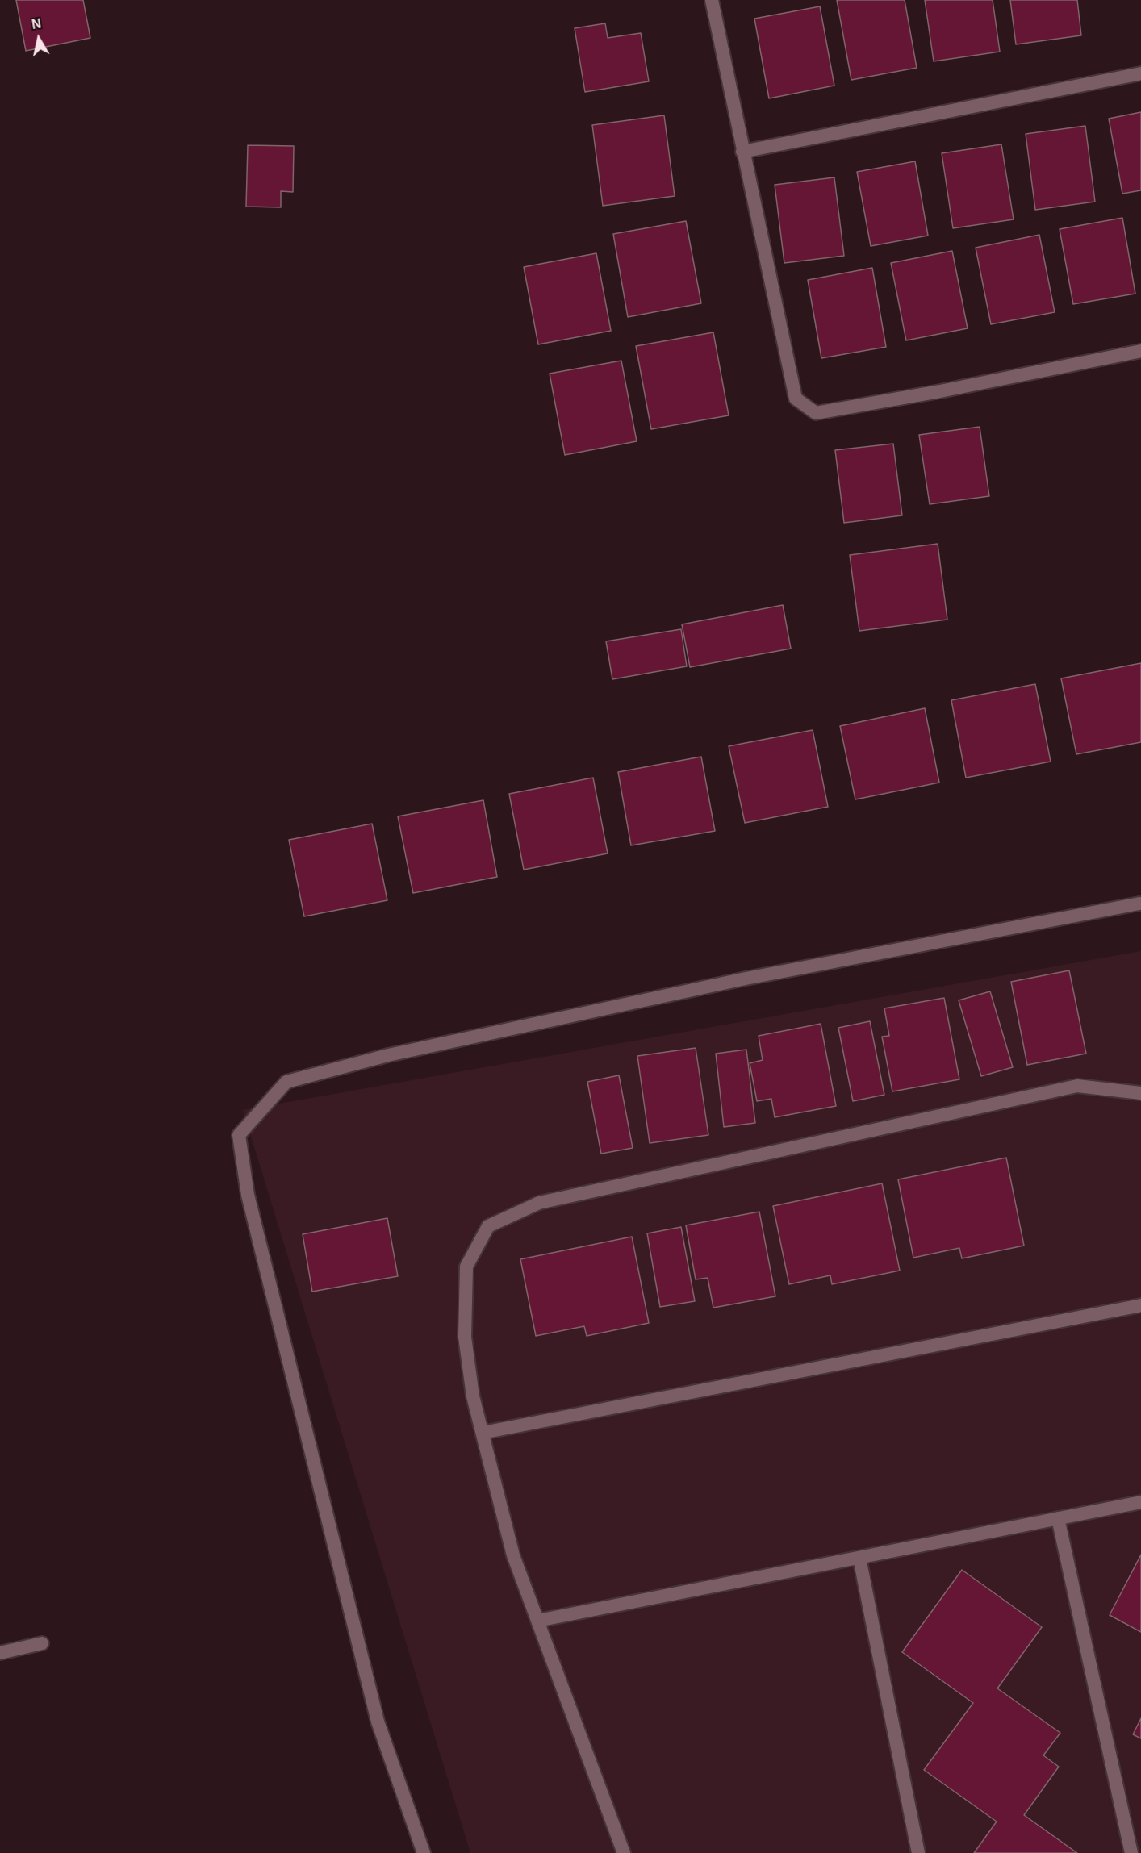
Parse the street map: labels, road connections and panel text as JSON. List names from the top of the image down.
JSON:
{
  "north": "top"
}
